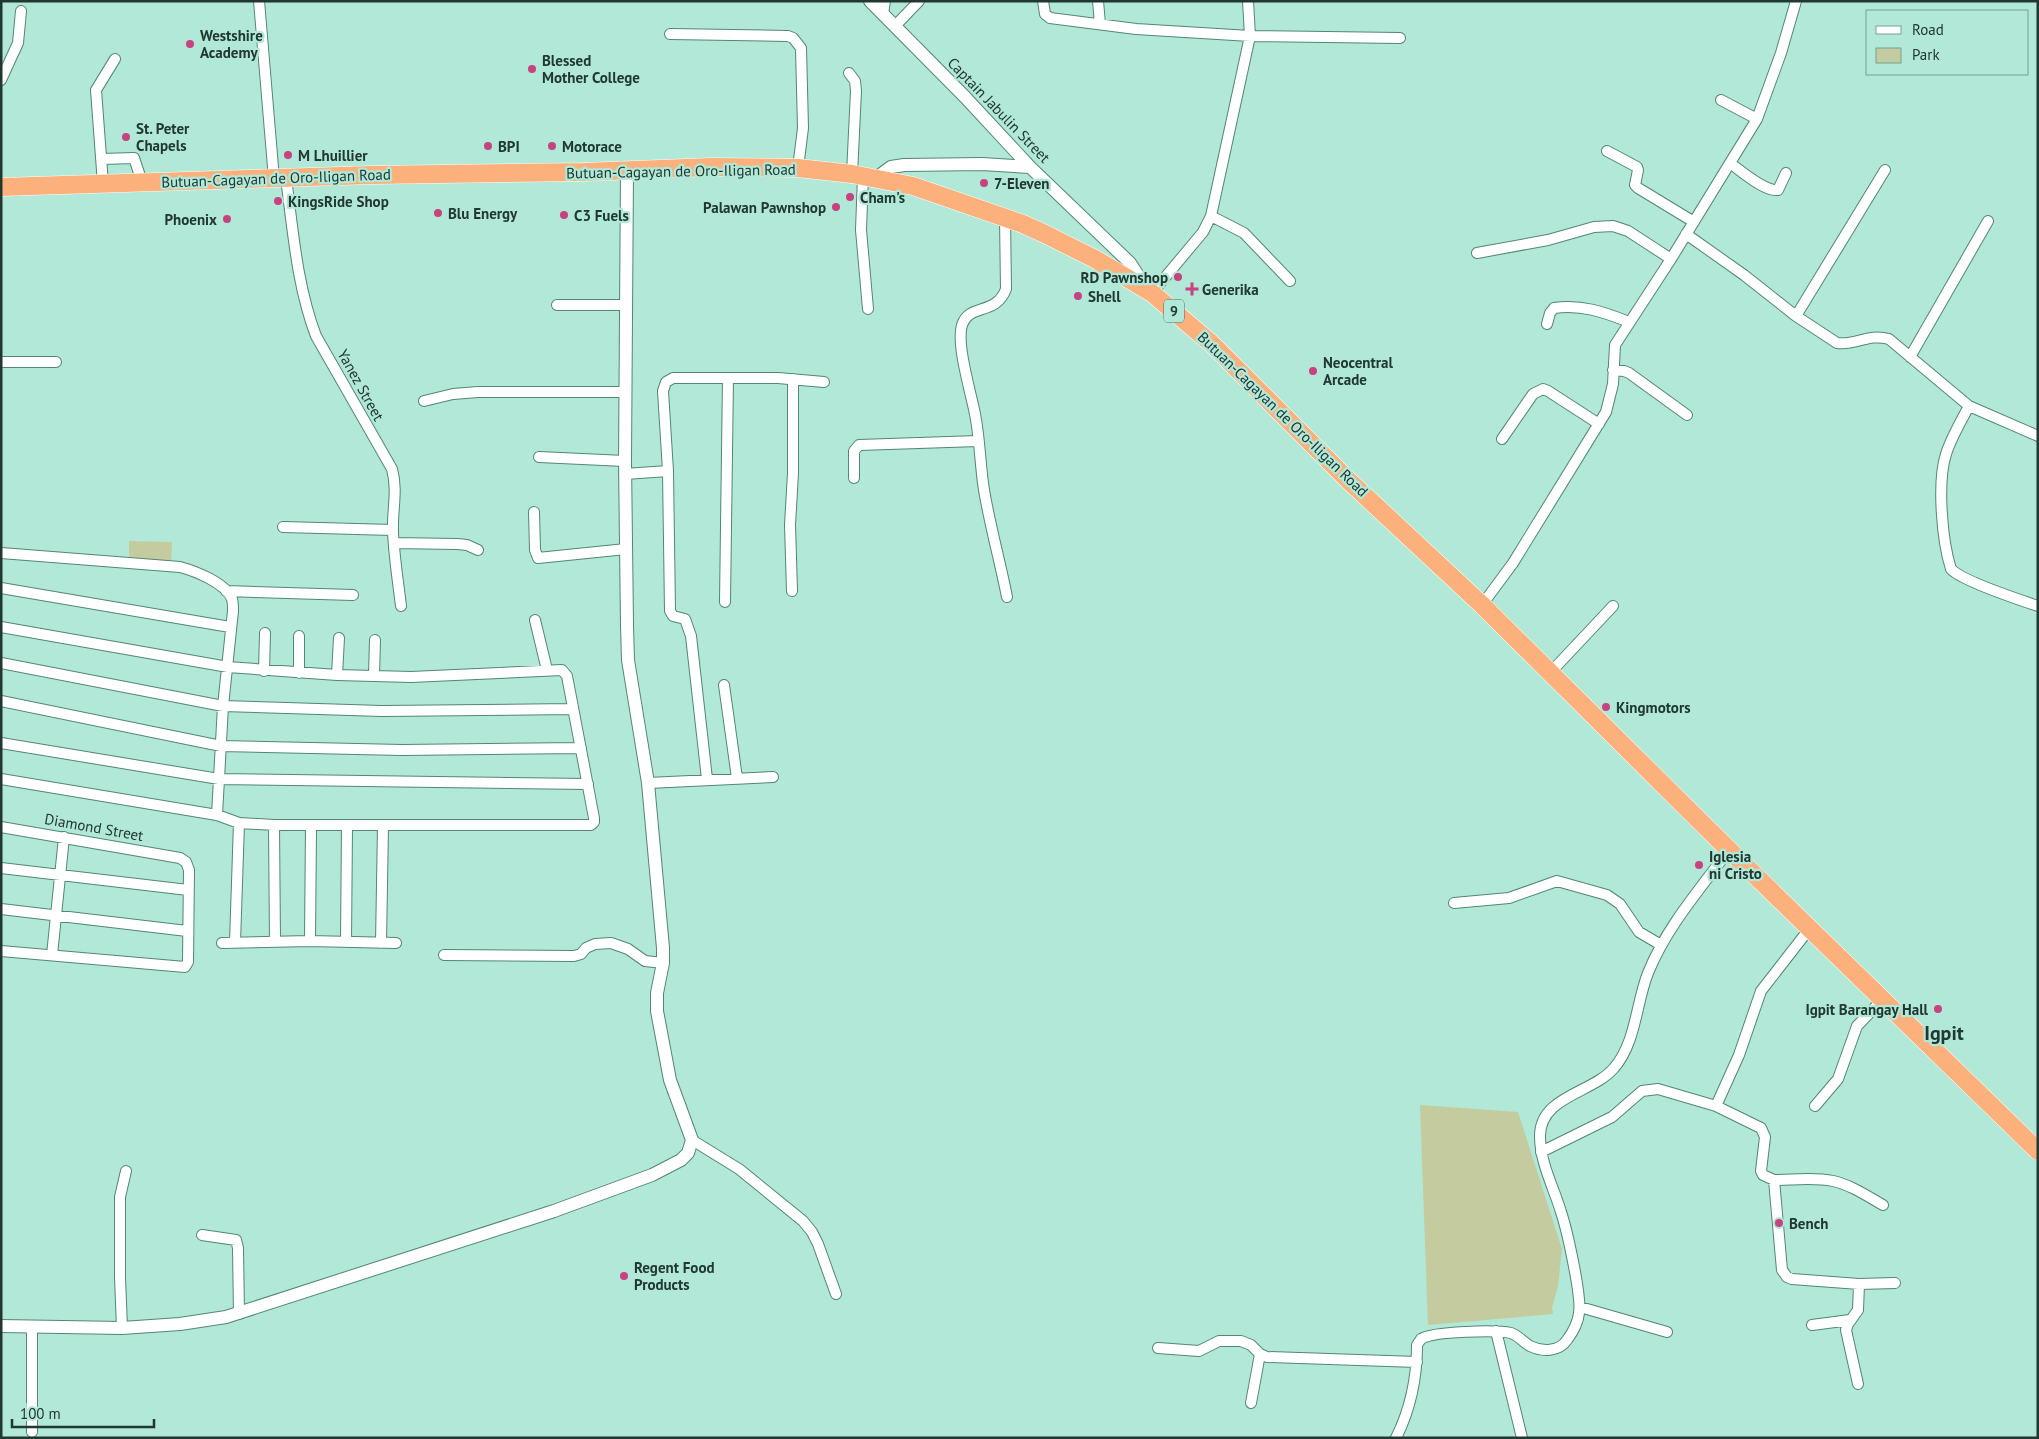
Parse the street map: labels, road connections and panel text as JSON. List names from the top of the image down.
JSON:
{
  "streets": {
    "highway": ["Butuan-Cagayan de Oro-Iligan Road", "9"],
    "street": ["Captain Jabulin Street", "Yanez Street", "Diamond Street"]
  },
  "crossings": [
    ["Captain Jabulin Street", "Butuan-Cagayan de Oro-Iligan Road"],
    ["Butuan-Cagayan de Oro-Iligan Road", "Yanez Street"]
  ],
  "districts": ["Igpit"],
  "places": {
    "other": [
      "Westshire Academy",
      "Blessed Mother College",
      "St. Peter Chapels",
      "BPI",
      "Motorace",
      "M Lhuillier",
      "7-Eleven",
      "Cham's",
      "KingsRide Shop",
      "Palawan Pawnshop",
      "Blu Energy",
      "C3 Fuels",
      "Phoenix",
      "RD Pawnshop",
      "Shell",
      "Neocentral Arcade",
      "Kingmotors",
      "Iglesia ni Cristo",
      "Igpit Barangay Hall",
      "Bench",
      "Regent Food Products"
    ],
    "health": ["Generika"]
  },
  "legend": ["Road", "Park"],
  "scale_bar": "100 m"
}
